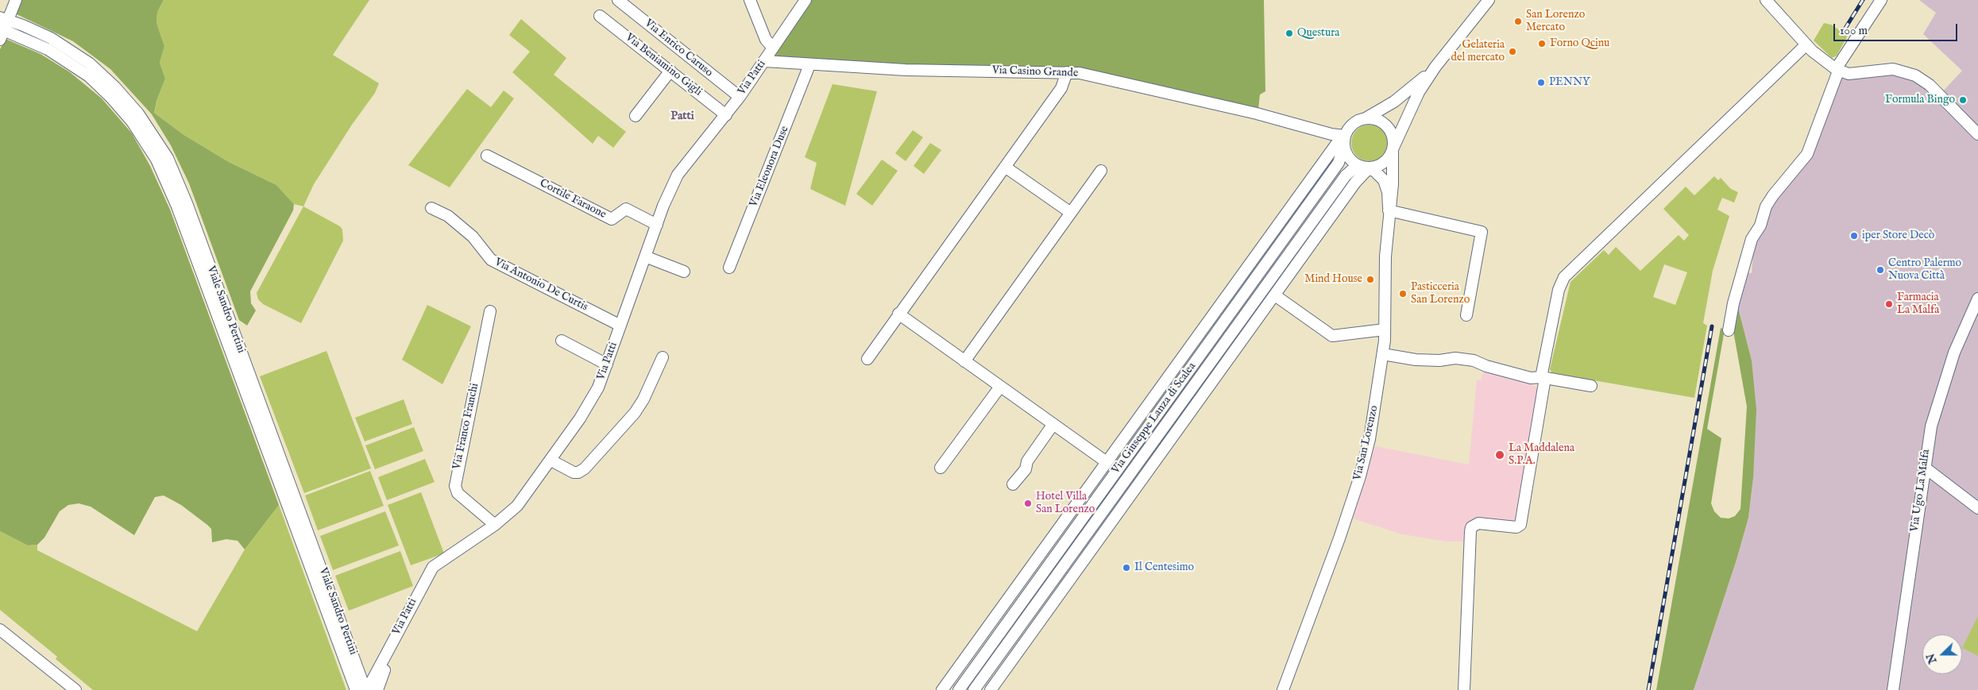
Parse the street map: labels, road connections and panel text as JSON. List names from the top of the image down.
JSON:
{
  "streets": {
    "street": [
      "Via Enrico Caruso",
      "Via Beniamino Gigli",
      "Via Casino Grande",
      "Via Patti",
      "Via Eleonora Duse",
      "Cortile Faraone",
      "Via Antonio De Curtis",
      "Viale Sandro Pertini",
      "Via Giuseppe Lanza di Scalea",
      "Via Franco Franchi",
      "Via San Lorenzo",
      "Via Ugo La Malfa"
    ]
  },
  "crossings": [
    ["Via Enrico Caruso", "Via Patti"],
    ["Via Beniamino Gigli", "Via Patti"],
    ["Via Casino Grande", "Via Patti"],
    ["Via Casino Grande", "Via Eleonora Duse"],
    ["Via Casino Grande", "Via Giuseppe Lanza di Scalea"],
    ["Via Casino Grande", "Via San Lorenzo"],
    ["Via Patti", "Cortile Faraone"],
    ["Via Patti", "Via Antonio De Curtis"],
    ["Via Patti", "Via Franco Franchi"],
    ["Via Giuseppe Lanza di Scalea", "Via San Lorenzo"]
  ],
  "districts": ["Patti"],
  "places": [
    "San Lorenzo Mercato",
    "Questura",
    "Forno Qcinu",
    "Gelateria del mercato",
    "PENNY",
    "Formula Bingo",
    "iper Store Decò",
    "Centro Palermo Nuova Città",
    "Mind House",
    "Pasticceria San Lorenzo",
    "Farmacia La Malfa",
    "La Maddalena S.P.A.",
    "Hotel Villa San Lorenzo",
    "Il Centesimo"
  ],
  "scale_bar": "100 m",
  "north": "left"
}
